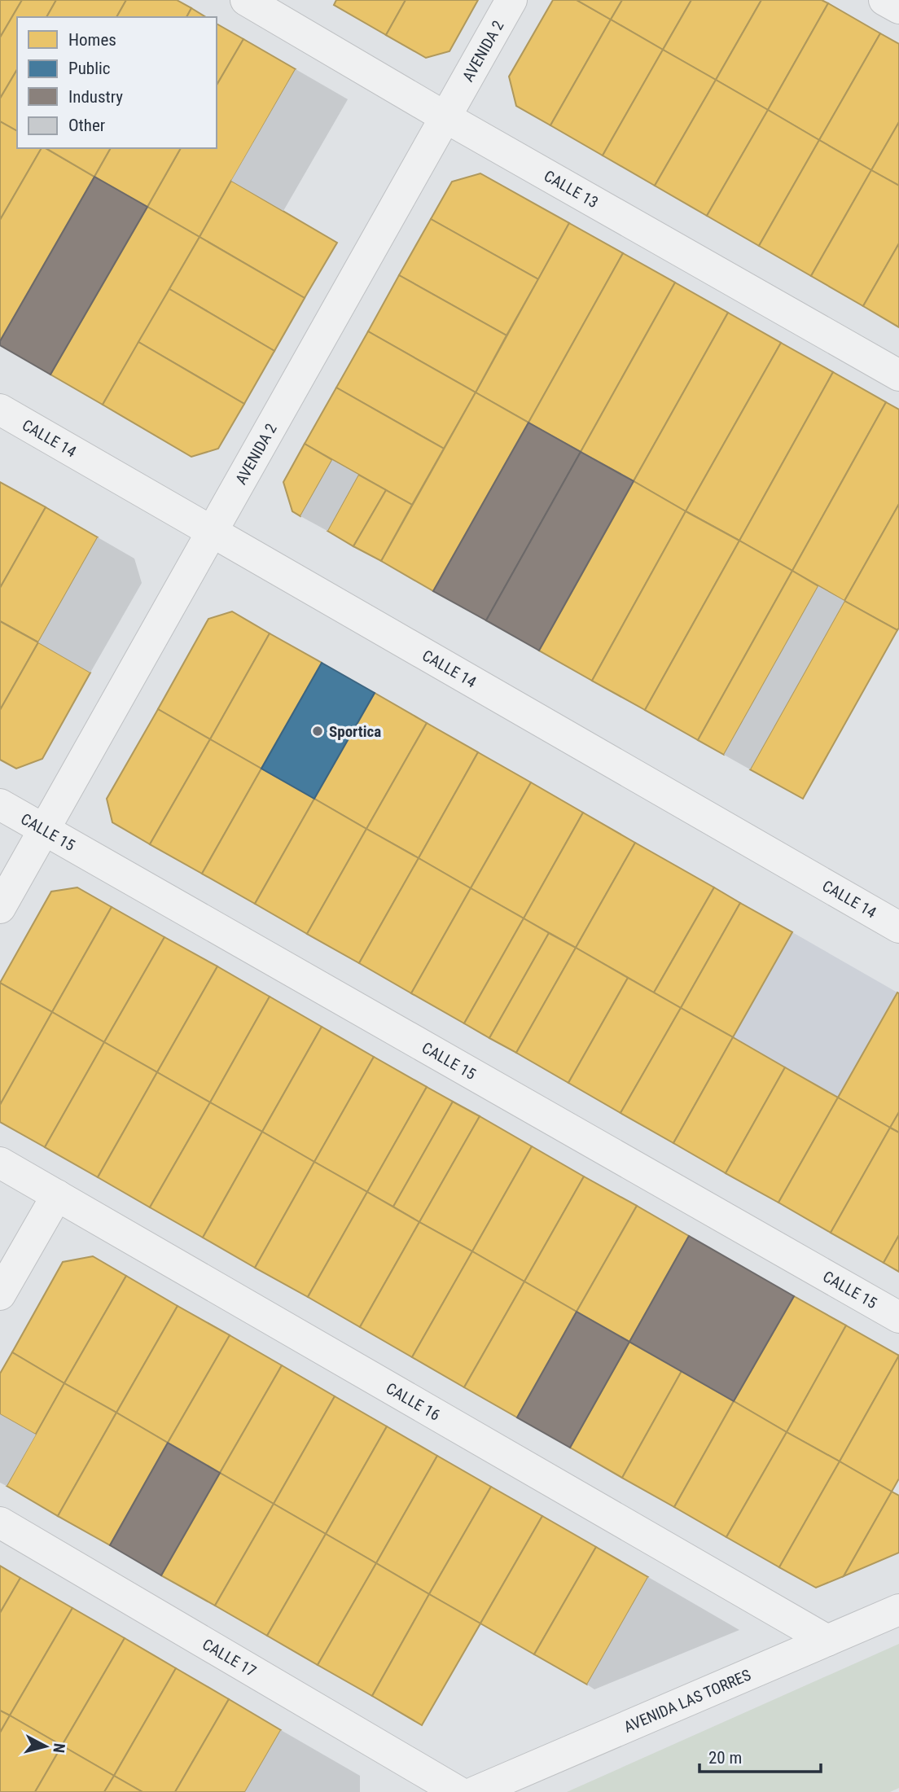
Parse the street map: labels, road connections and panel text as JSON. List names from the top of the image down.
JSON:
{
  "streets": {
    "street": [
      "AVENIDA 2",
      "CALLE 13",
      "CALLE 14",
      "CALLE 15",
      "CALLE 16",
      "CALLE 17",
      "AVENIDA LAS TORRES"
    ]
  },
  "crossings": [
    ["AVENIDA 2", "CALLE 13"],
    ["AVENIDA 2", "CALLE 14"],
    ["AVENIDA 2", "CALLE 15"],
    ["CALLE 16", "AVENIDA LAS TORRES"]
  ],
  "places": ["Sportica"],
  "legend": [
    "Homes",
    "Public",
    "Industry",
    "Other"
  ],
  "scale_bar": "20 m",
  "north": "right"
}
